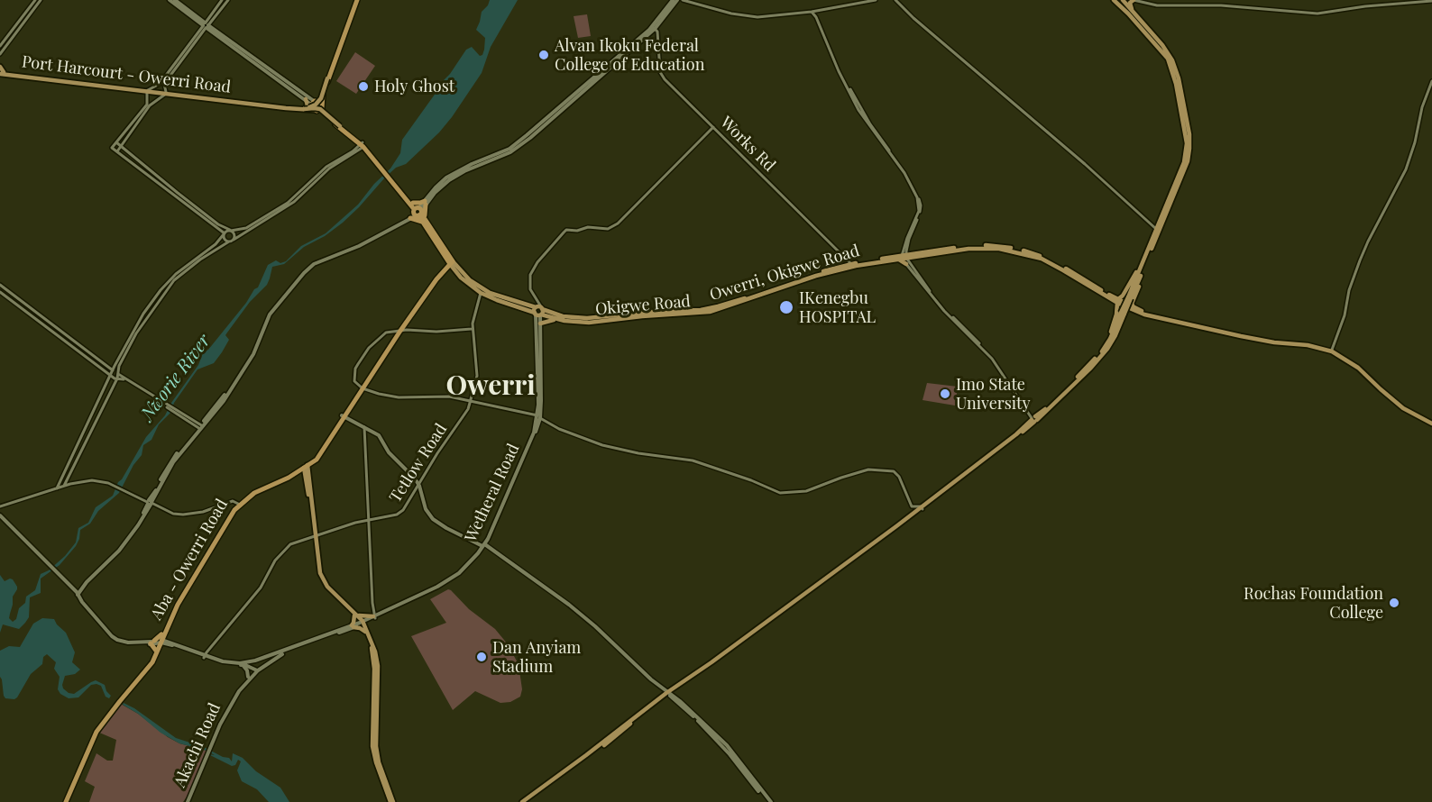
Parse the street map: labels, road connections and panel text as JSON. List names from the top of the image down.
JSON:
{
  "streets": {
    "highway": ["Aba - Owerri Road"],
    "main road": [
      "Port Harcourt - Owerri Road",
      "Okigwe Road",
      "Wetheral Road",
      "Akachi Road"
    ],
    "street": ["Works Rd", "Tetlow Road"]
  },
  "crossings": [
    ["Works Rd", "Okigwe Road"],
    ["Okigwe Road", "Wetheral Road"]
  ],
  "districts": ["Owerri"],
  "water": ["Nworie River"],
  "places": [
    "Alvan Ikoku Federal College of Education",
    "Holy Ghost",
    "IKenegbu HOSPITAL",
    "Imo State University",
    "Rochas Foundation College",
    "Dan Anyiam Stadium"
  ]
}
